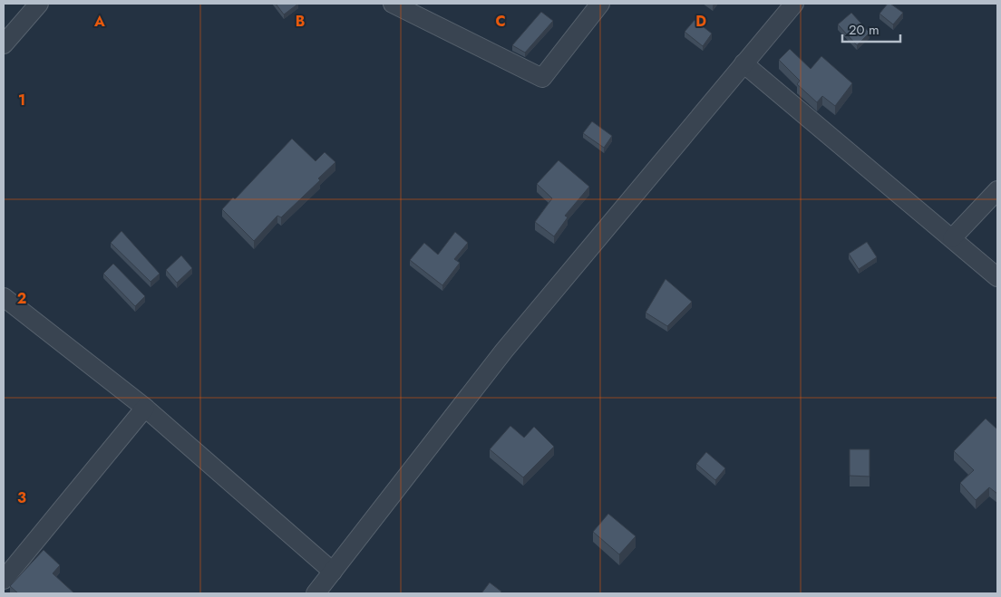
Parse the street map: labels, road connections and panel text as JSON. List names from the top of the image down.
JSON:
{
  "scale_bar": "20 m",
  "grid": {
    "columns": [
      "A",
      "B",
      "C",
      "D"
    ],
    "rows": ["1", "2", "3"]
  }
}
